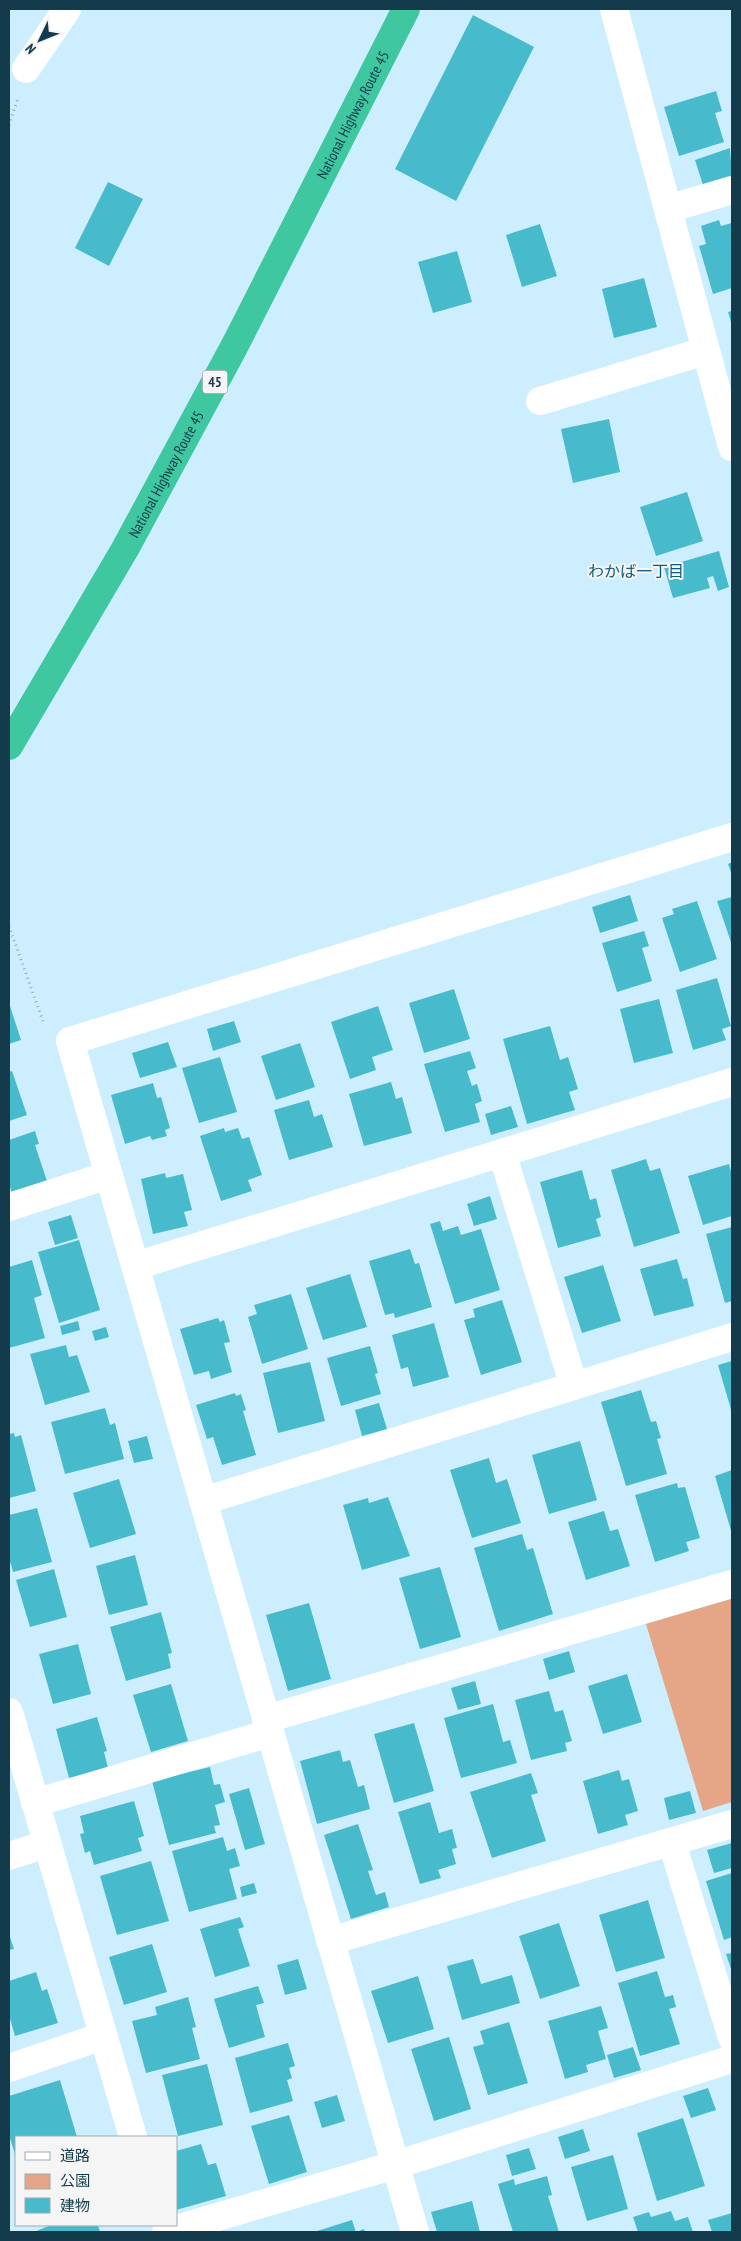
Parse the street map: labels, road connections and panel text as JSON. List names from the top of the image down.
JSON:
{
  "streets": {
    "highway": ["National Highway Route 45", "45"]
  },
  "districts": ["わかば一丁目"],
  "legend": ["道路", "公園", "建物"],
  "north": "bottom left"
}
